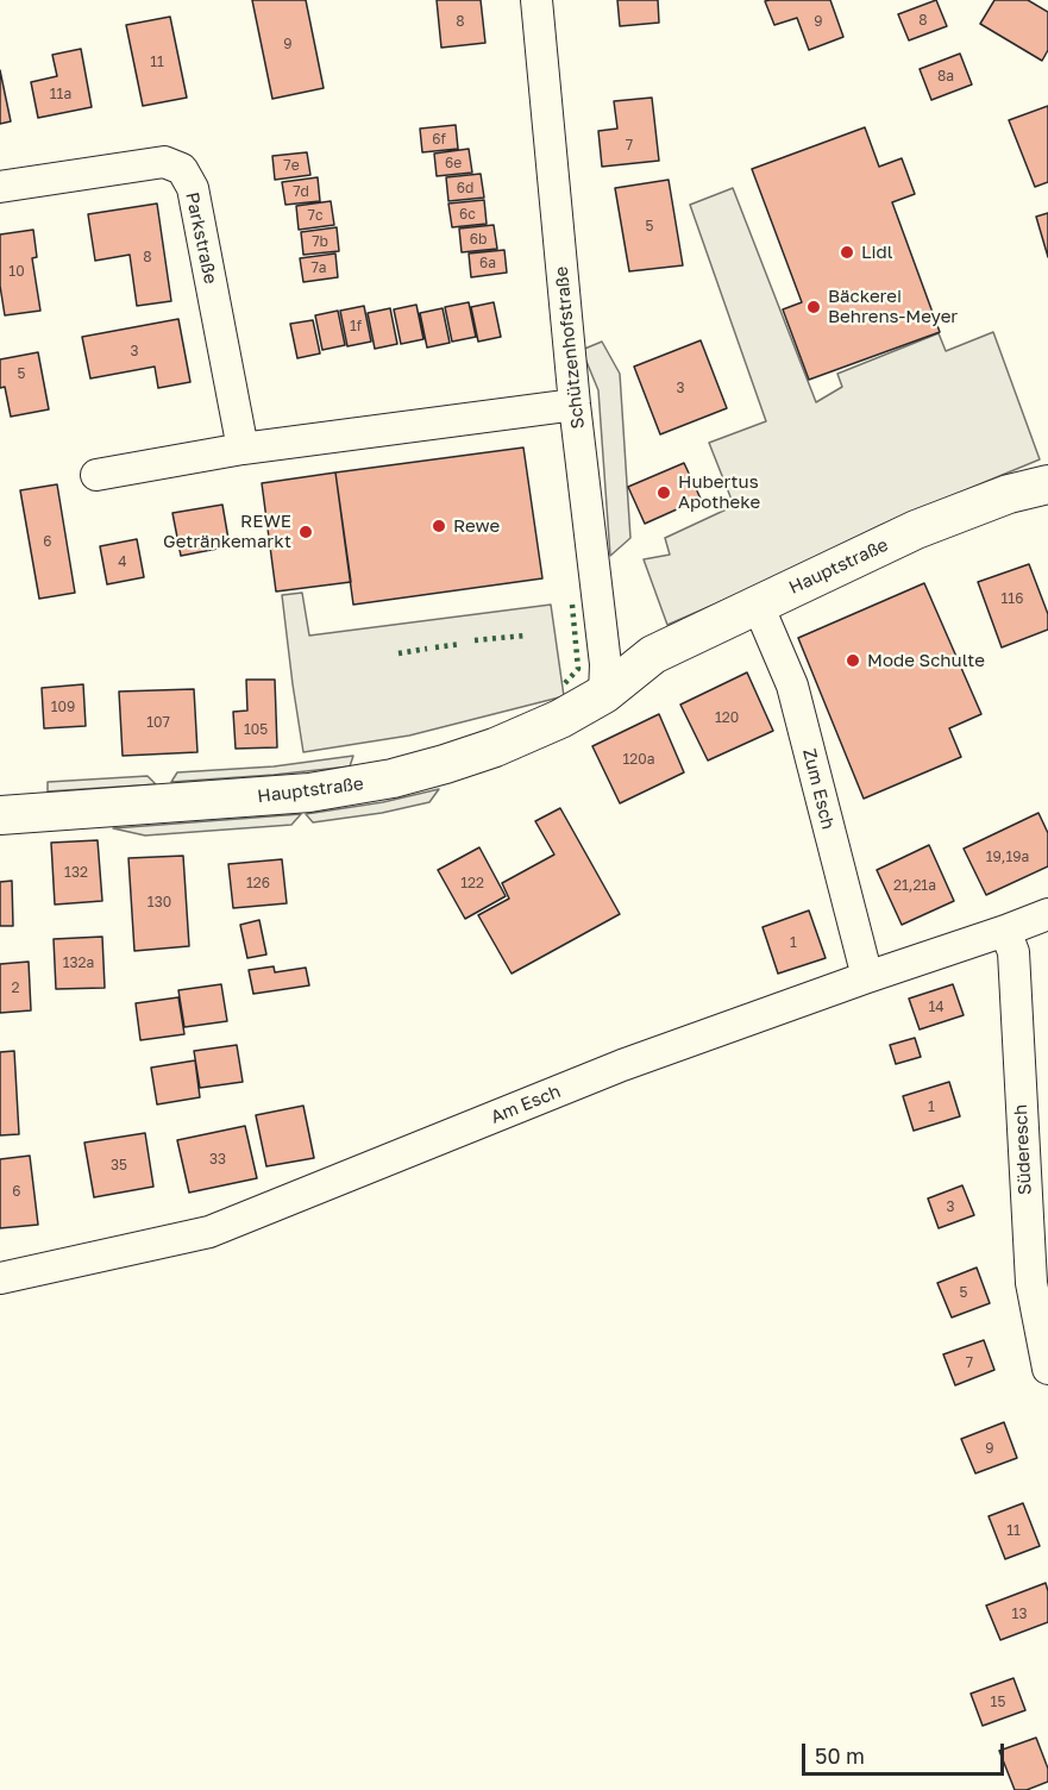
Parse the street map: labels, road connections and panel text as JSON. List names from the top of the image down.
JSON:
{
  "streets": {
    "main road": ["Hauptstraße"],
    "street": [
      "Parkstraße",
      "Schützenhofstraße",
      "Zum Esch",
      "Am Esch",
      "Süderesch"
    ]
  },
  "crossings": [
    ["Schützenhofstraße", "Hauptstraße"],
    ["Hauptstraße", "Zum Esch"],
    ["Zum Esch", "Am Esch"],
    ["Am Esch", "Süderesch"]
  ],
  "places": [
    "Lidl",
    "Bäckerei Behrens-Meyer",
    "Hubertus Apotheke",
    "Rewe",
    "REWE Getränkemarkt",
    "Mode Schulte"
  ],
  "house_numbers": [
    "8",
    "8",
    "9",
    "9",
    "11",
    "8a",
    "11a",
    "6f",
    "7",
    "6e",
    "7e",
    "6d",
    "7d",
    "6c",
    "7c",
    "5",
    "6b",
    "7b",
    "8",
    "6a",
    "7a",
    "10",
    "1f",
    "3",
    "5",
    "3",
    "6",
    "4",
    "116",
    "109",
    "120",
    "107",
    "105",
    "120a",
    "19,19a",
    "132",
    "126",
    "122",
    "21,21a",
    "130",
    "1",
    "132a",
    "2",
    "14",
    "1",
    "33",
    "35",
    "6",
    "3",
    "5",
    "7",
    "9",
    "11",
    "13",
    "15"
  ],
  "scale_bar": "50 m"
}
